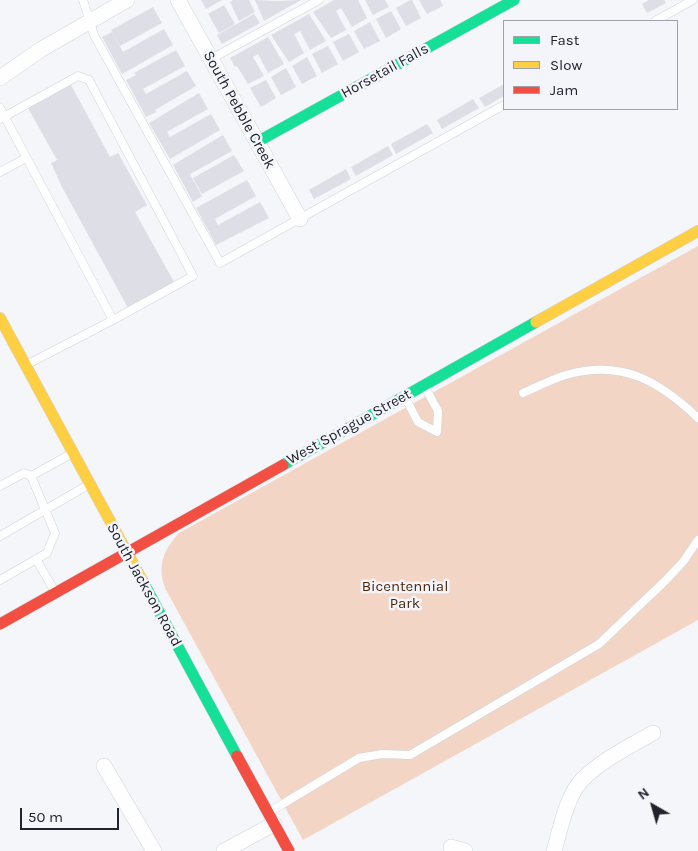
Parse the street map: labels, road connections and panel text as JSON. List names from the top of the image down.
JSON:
{
  "streets": {
    "street": [
      "Horsetail Falls",
      "South Pebble Creek",
      "West Sprague Street",
      "South Jackson Road"
    ]
  },
  "crossings": [
    ["Horsetail Falls", "South Pebble Creek"],
    ["West Sprague Street", "South Jackson Road"]
  ],
  "parks": ["Bicentennial Park"],
  "legend": ["Fast", "Slow", "Jam"],
  "scale_bar": "50 m",
  "north": "top left"
}
